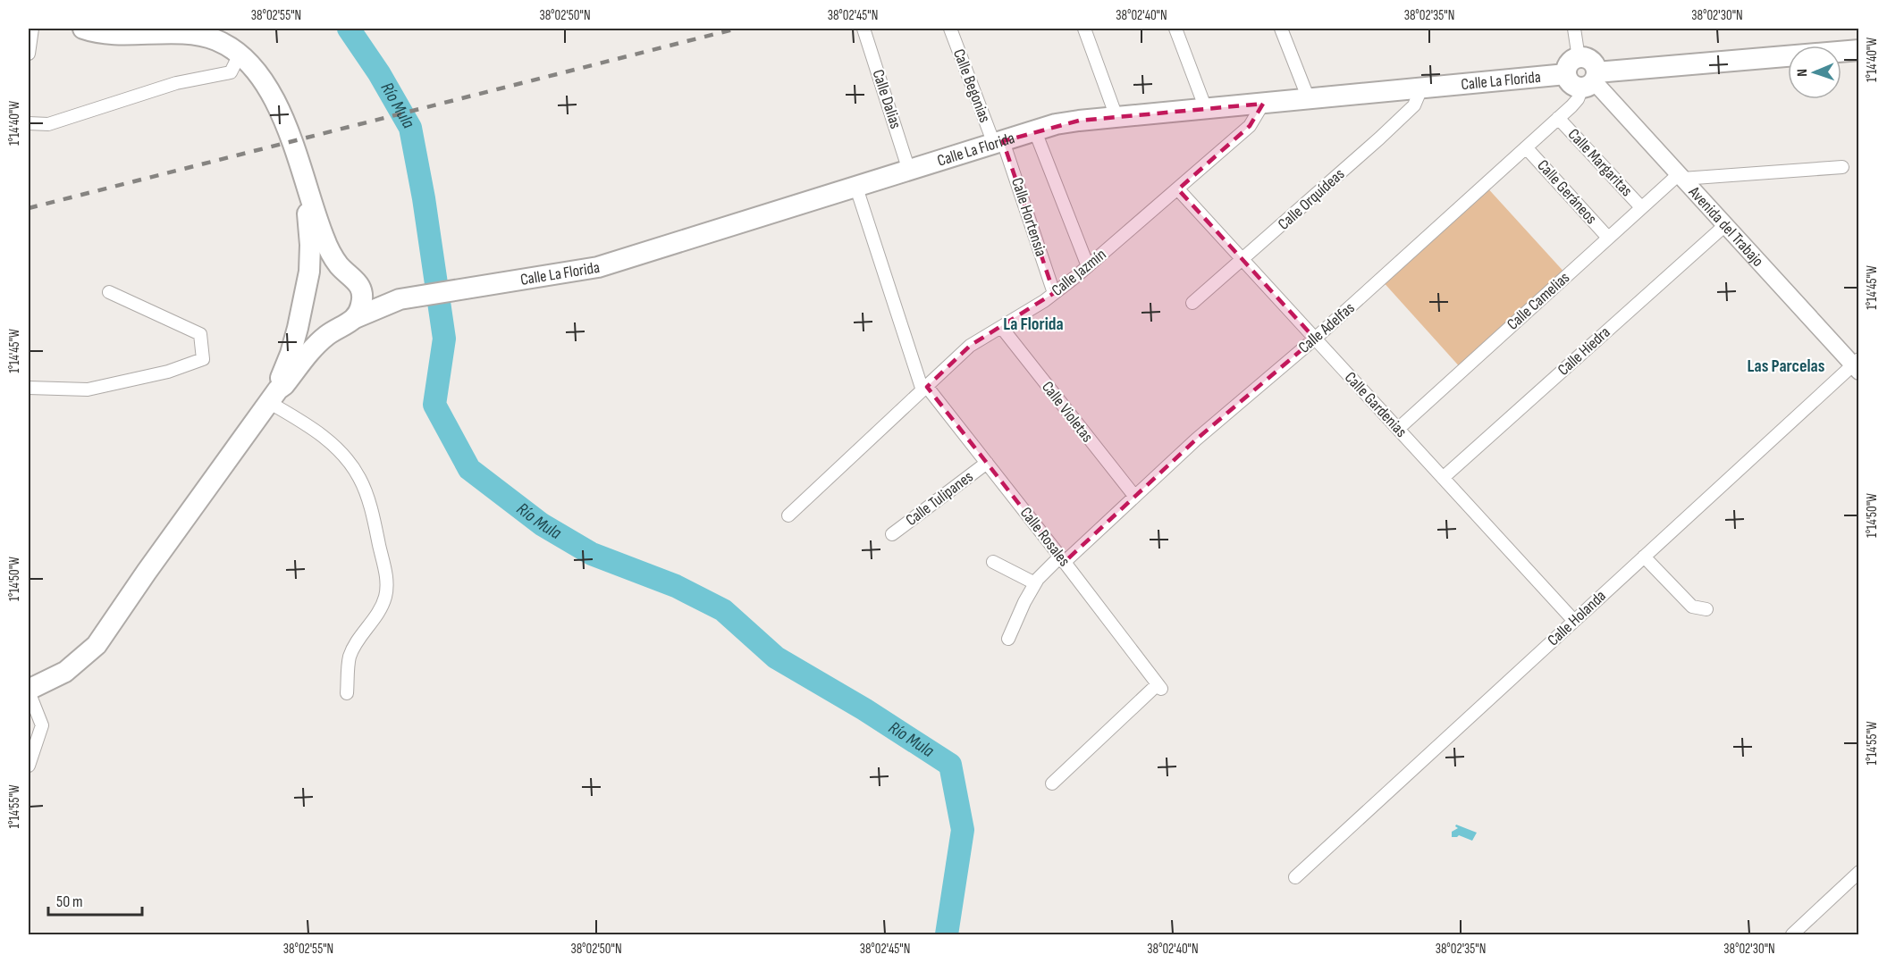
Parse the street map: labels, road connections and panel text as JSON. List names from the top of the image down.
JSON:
{
  "streets": {
    "main road": ["Calle La Florida"],
    "street": [
      "Calle Begonias",
      "Calle Dalias",
      "Calle Margaritas",
      "Calle Geráneos",
      "Calle Orquídeas",
      "Calle Hortensia",
      "Avenida del Trabajo",
      "Calle Jazmín",
      "Calle Camelias",
      "Calle Adelfas",
      "Calle Hiedra",
      "Calle Gardenias",
      "Calle Violetas",
      "Calle Tulipanes",
      "Calle Rosales",
      "Calle Holanda"
    ]
  },
  "crossings": [
    ["Calle La Florida", "Calle Begonias"],
    ["Calle La Florida", "Calle Dalias"],
    ["Calle La Florida", "Calle Orquídeas"],
    ["Calle La Florida", "Calle Hortensia"],
    ["Calle La Florida", "Avenida del Trabajo"],
    ["Calle La Florida", "Calle Jazmín"],
    ["Calle La Florida", "Calle Adelfas"],
    ["Calle La Florida", "Calle Rosales"],
    ["Calle Begonias", "Calle Hortensia"],
    ["Calle Margaritas", "Calle Camelias"],
    ["Calle Margaritas", "Calle Adelfas"],
    ["Calle Geráneos", "Calle Camelias"],
    ["Calle Geráneos", "Calle Adelfas"],
    ["Calle Orquídeas", "Calle Gardenias"],
    ["Calle Hortensia", "Calle Jazmín"],
    ["Avenida del Trabajo", "Calle Camelias"],
    ["Avenida del Trabajo", "Calle Adelfas"],
    ["Avenida del Trabajo", "Calle Hiedra"],
    ["Avenida del Trabajo", "Calle Holanda"],
    ["Calle Jazmín", "Calle Gardenias"],
    ["Calle Jazmín", "Calle Violetas"],
    ["Calle Jazmín", "Calle Rosales"],
    ["Calle Camelias", "Calle Gardenias"],
    ["Calle Adelfas", "Calle Gardenias"],
    ["Calle Adelfas", "Calle Violetas"],
    ["Calle Adelfas", "Calle Rosales"],
    ["Calle Hiedra", "Calle Gardenias"],
    ["Calle Gardenias", "Calle Holanda"],
    ["Calle Tulipanes", "Calle Rosales"]
  ],
  "districts": ["La Florida", "Las Parcelas"],
  "water": ["Río Mula"],
  "scale_bar": "50 m",
  "north": "left",
  "coordinates": [
    "38°02'55\"N",
    "38°02'50\"N",
    "38°02'45\"N",
    "38°02'40\"N",
    "38°02'35\"N",
    "38°02'30\"N",
    "1°14'40\"W",
    "1°14'45\"W",
    "1°14'50\"W",
    "1°14'55\"W"
  ]
}
